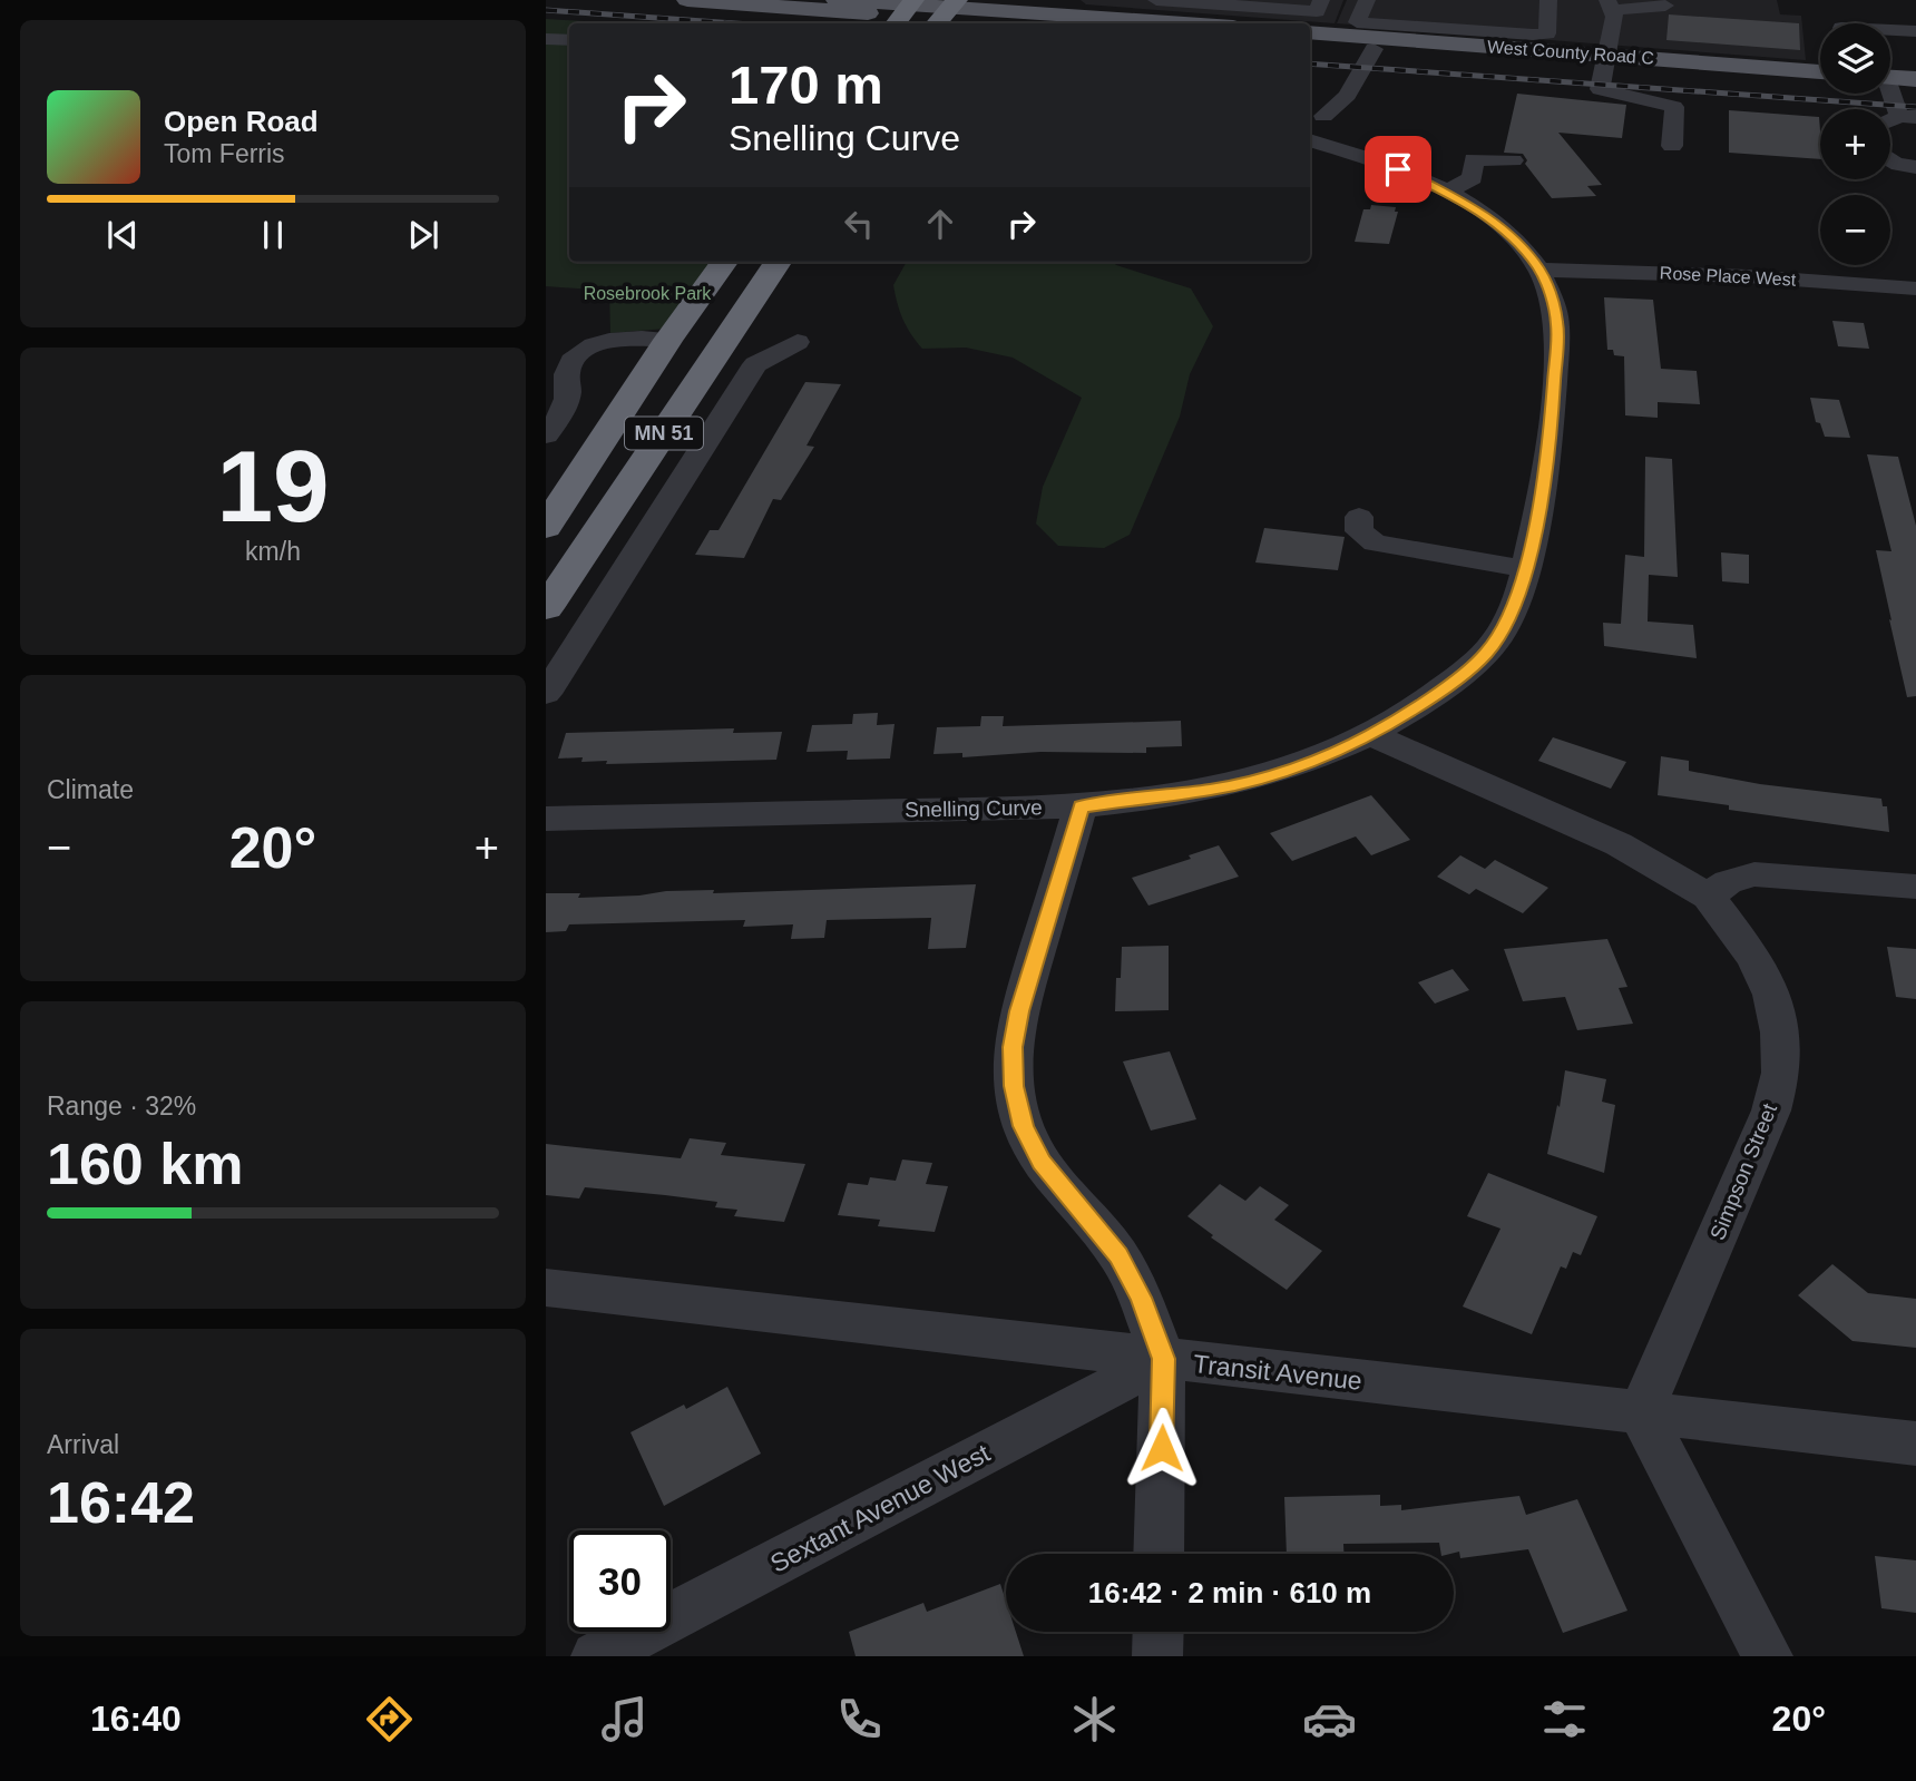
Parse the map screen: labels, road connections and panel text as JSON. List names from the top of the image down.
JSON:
{
  "streets": {
    "highway": ["MN 51"],
    "main road": ["West County Road C"],
    "street": [
      "Rose Place West",
      "Snelling Curve",
      "Simpson Street",
      "Transit Avenue",
      "Sextant Avenue West"
    ]
  },
  "crossings": [
    ["Rose Place West", "Snelling Curve"],
    ["Snelling Curve", "Simpson Street"],
    ["Simpson Street", "Transit Avenue"],
    ["Transit Avenue", "Sextant Avenue West"]
  ],
  "parks": ["Rosebrook Park"],
  "page": {
    "map_buttons": ["+", "−"],
    "turn": ["170 m", "Snelling Curve"],
    "song": ["Open Road", "Tom Ferris"],
    "tile": [
      ["19", "km/h"],
      "Climate",
      ["Range · 32%", "160 km"],
      ["Arrival", "16:42"]
    ],
    "heat": ["−", "20°", "+"],
    "limit": "30",
    "trip": "16:42 · 2 min · 610 m",
    "tabs": ["16:40", "20°"]
  }
}
